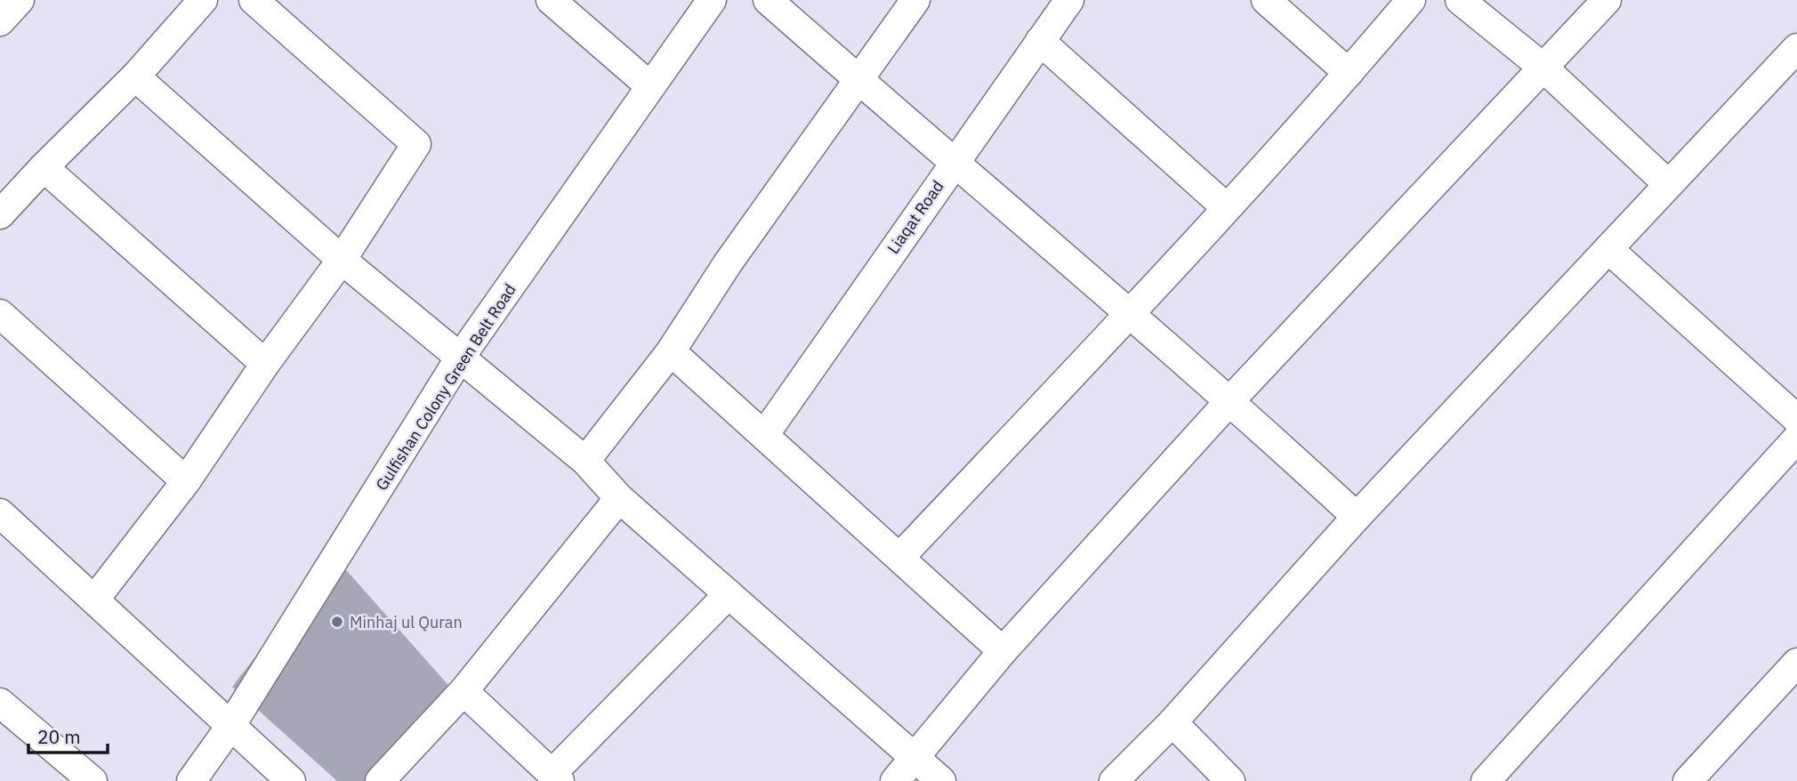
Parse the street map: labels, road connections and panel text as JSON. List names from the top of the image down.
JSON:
{
  "streets": {
    "street": ["Liaqat Road", "Gulfishan Colony Green Belt Road"]
  },
  "places": ["Minhaj ul Quran"],
  "scale_bar": "20 m"
}
